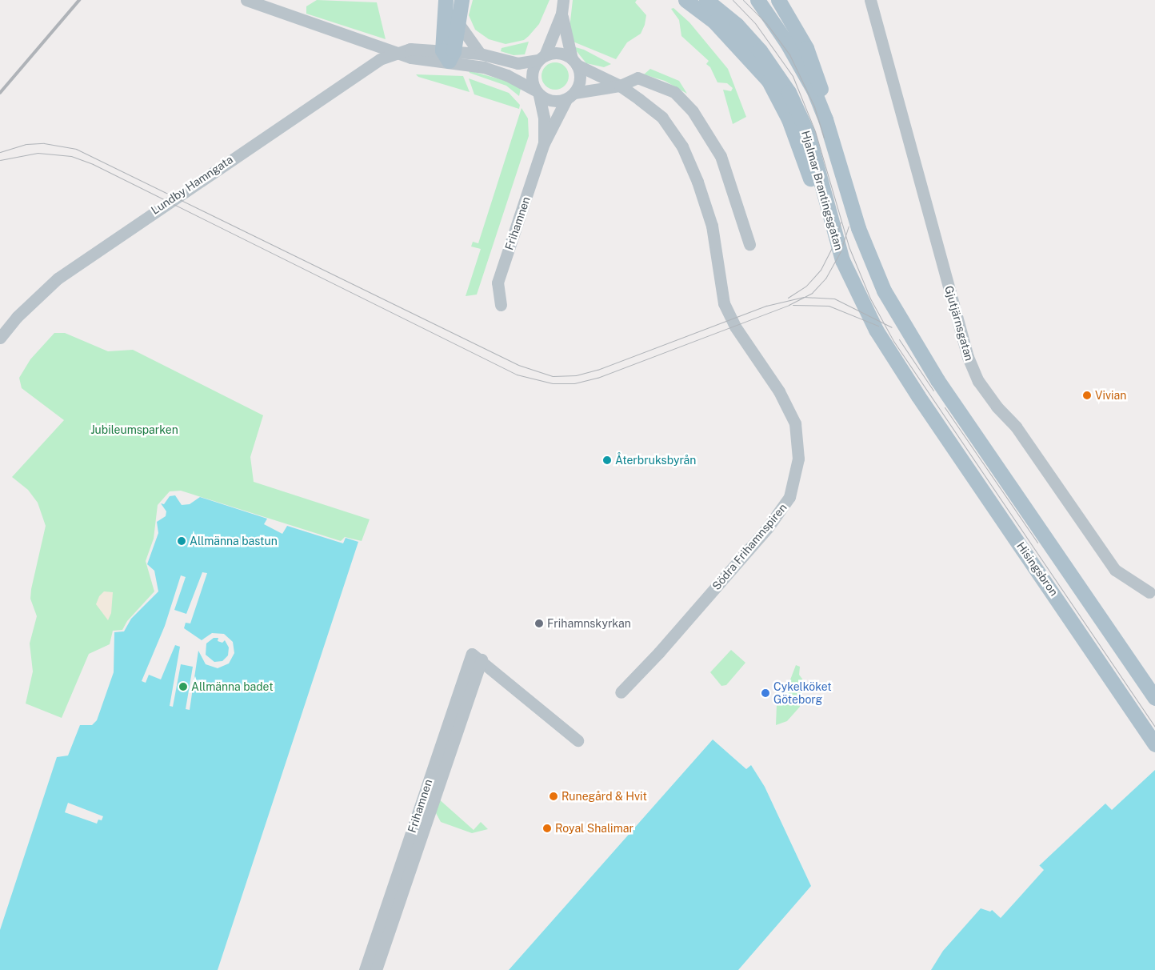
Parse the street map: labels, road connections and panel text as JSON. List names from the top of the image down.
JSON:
{
  "streets": {
    "main road": ["Hjalmar Brantingsgatan", "Hisingsbron"],
    "street": [
      "Lundby Hamngata",
      "Frihamnen",
      "Gjutjärnsgatan",
      "Södra Frihamnspiren"
    ]
  },
  "crossings": [
    ["Lundby Hamngata", "Frihamnen"],
    ["Hjalmar Brantingsgatan", "Hisingsbron"]
  ],
  "parks": ["Jubileumsparken"],
  "places": [
    "Vivian",
    "Återbruksbyrån",
    "Allmänna bastun",
    "Frihamnskyrkan",
    "Allmänna badet",
    "Cykelköket Göteborg",
    "Runegård & Hvit",
    "Royal Shalimar"
  ]
}
